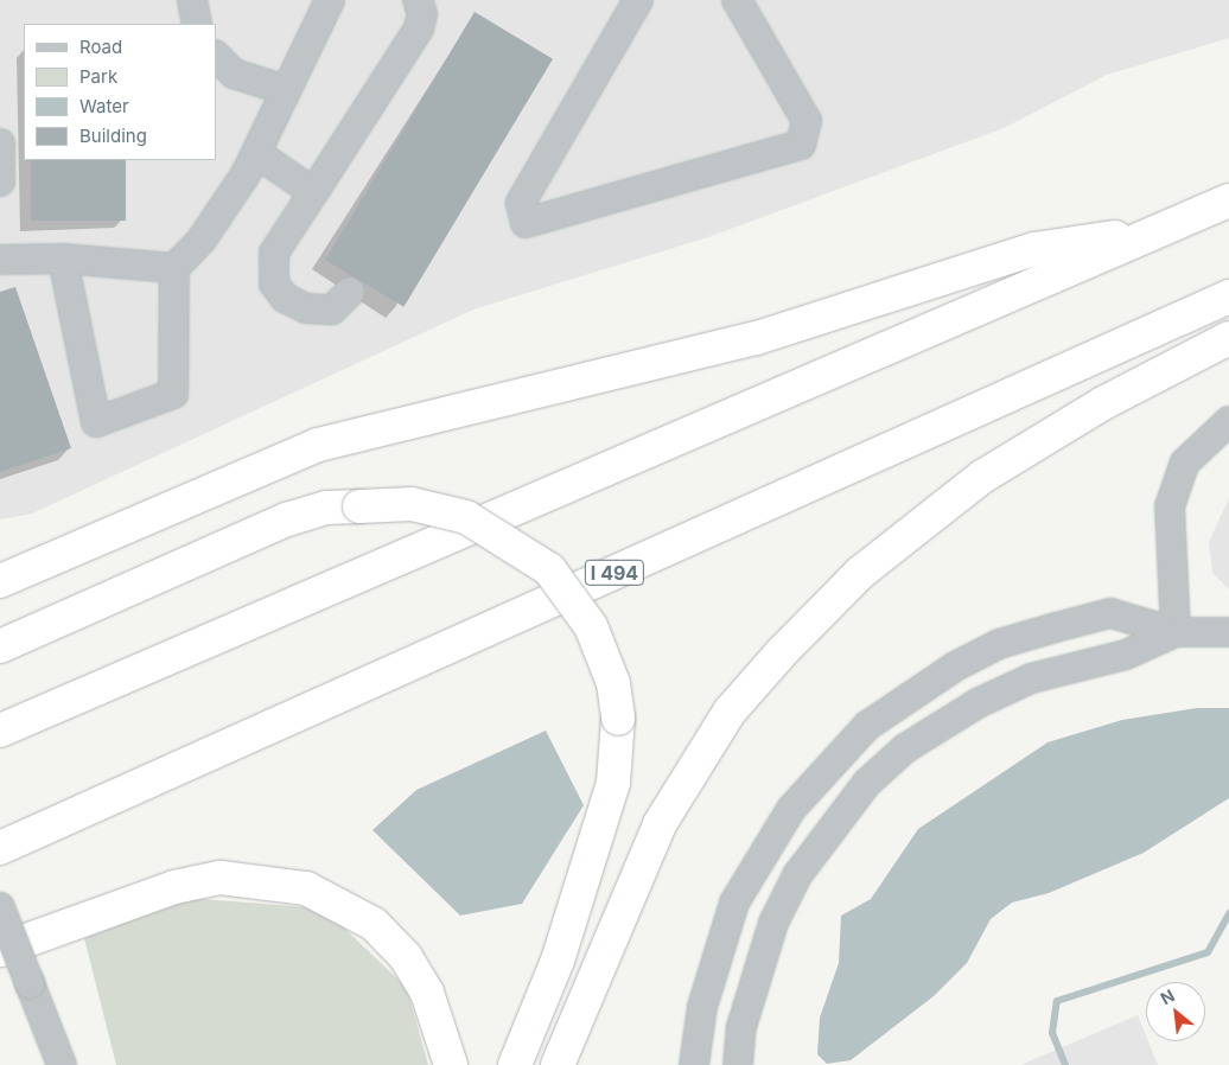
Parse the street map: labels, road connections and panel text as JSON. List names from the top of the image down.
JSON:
{
  "streets": {
    "highway": ["I 494"]
  },
  "legend": [
    "Road",
    "Park",
    "Water",
    "Building"
  ],
  "north": "top left"
}
